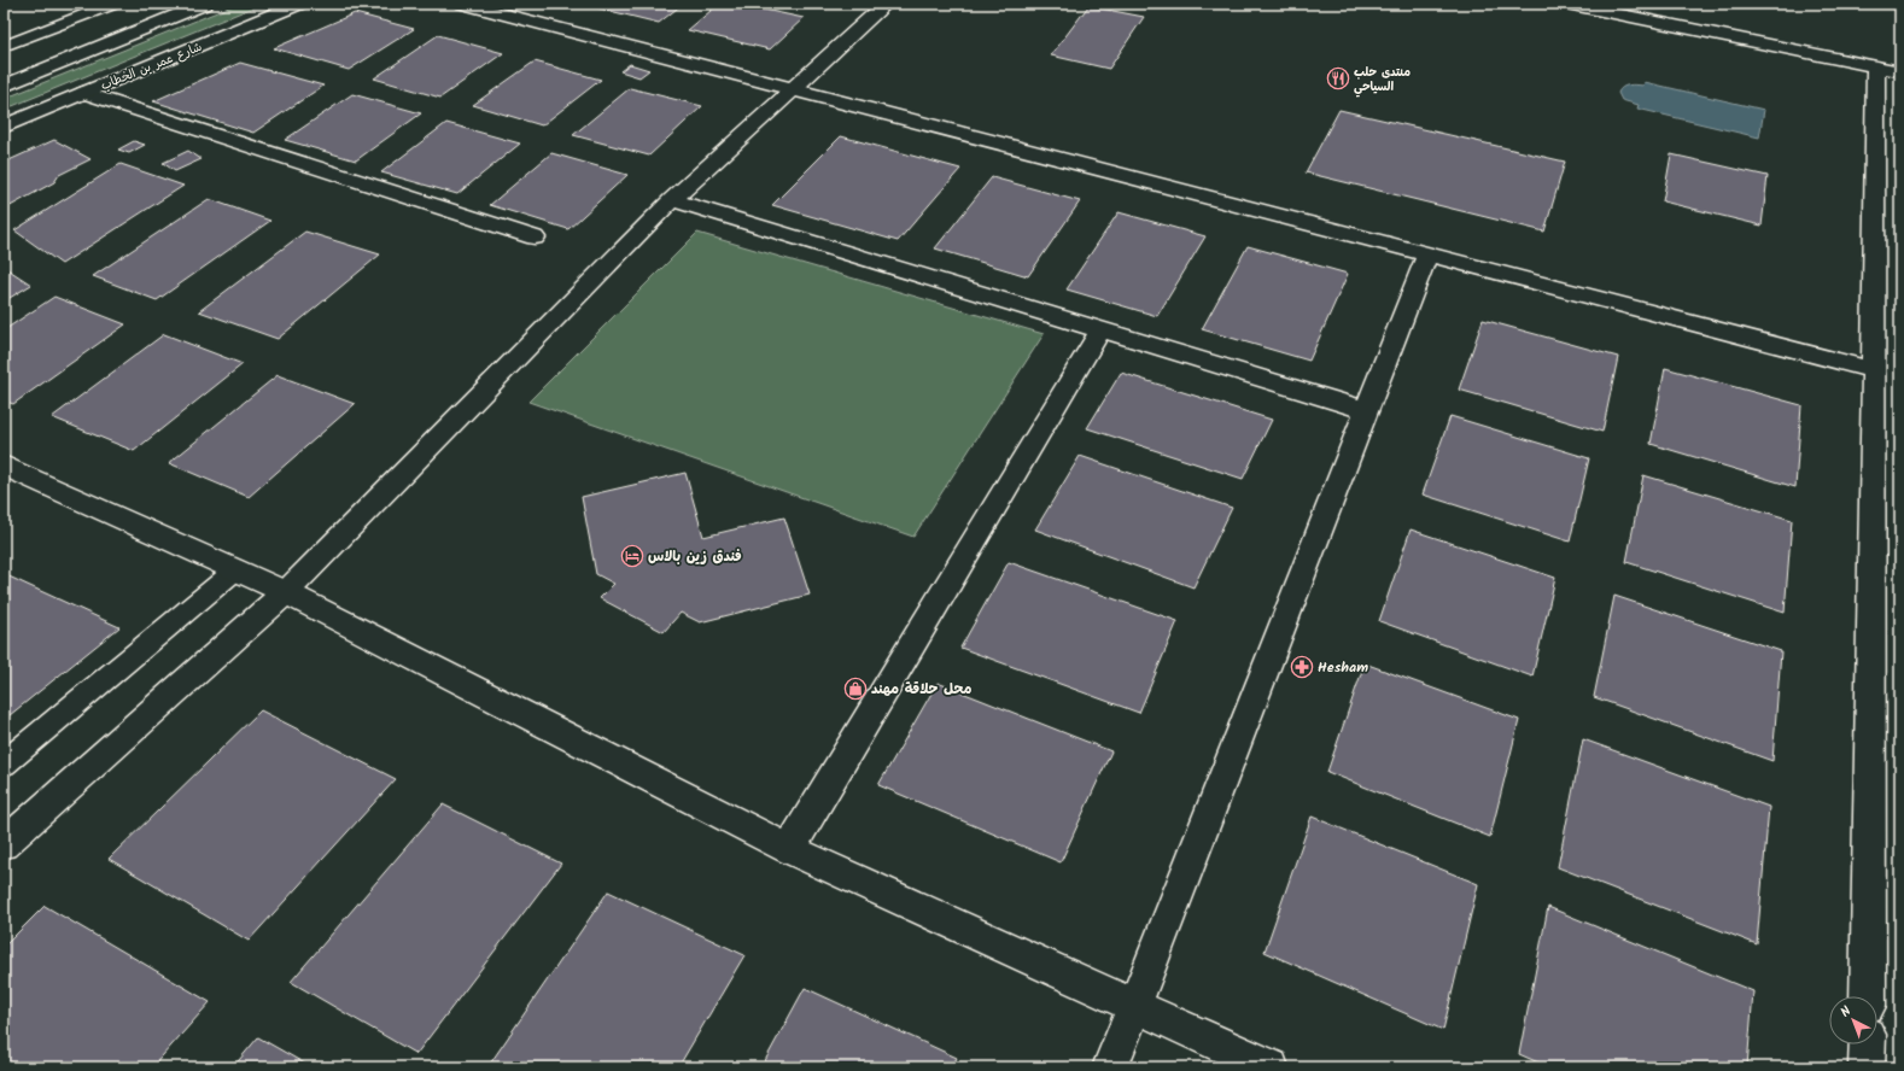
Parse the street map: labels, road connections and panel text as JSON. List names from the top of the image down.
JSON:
{
  "streets": {
    "street": ["شارع عمر بن الخطاب"]
  },
  "places": {
    "restaurant": ["منتدى حلب السياحي"],
    "hotel": ["فندق زين بالاس"],
    "pharmacy": ["Hesham"],
    "shop": ["محل حلاقة مهند"]
  },
  "north": "top left"
}
